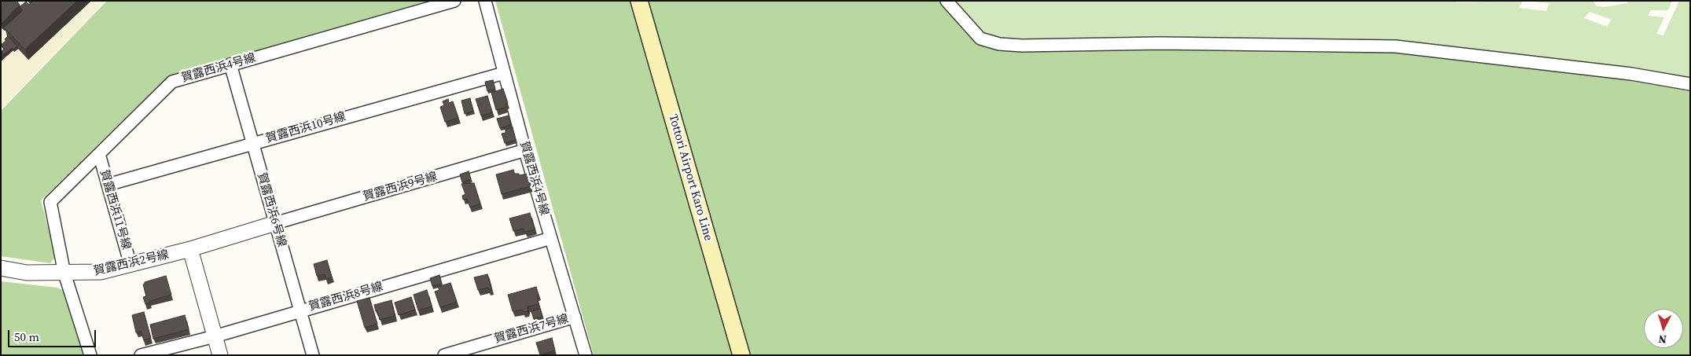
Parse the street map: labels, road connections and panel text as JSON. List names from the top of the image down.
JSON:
{
  "streets": {
    "main road": ["Tottori Airport Karo Line"],
    "street": [
      "賀露西浜4号線",
      "賀露西浜10号線",
      "賀露西浜9号線",
      "賀露西浜11号線",
      "賀露西浜6号線",
      "賀露西浜2号線",
      "賀露西浜8号線",
      "賀露西浜7号線"
    ]
  },
  "crossings": [
    ["賀露西浜4号線", "賀露西浜10号線"],
    ["賀露西浜4号線", "賀露西浜9号線"],
    ["賀露西浜4号線", "賀露西浜11号線"],
    ["賀露西浜4号線", "賀露西浜6号線"],
    ["賀露西浜4号線", "賀露西浜2号線"],
    ["賀露西浜4号線", "賀露西浜8号線"],
    ["賀露西浜4号線", "賀露西浜7号線"],
    ["賀露西浜10号線", "賀露西浜11号線"],
    ["賀露西浜10号線", "賀露西浜6号線"],
    ["賀露西浜9号線", "賀露西浜6号線"],
    ["賀露西浜9号線", "賀露西浜2号線"],
    ["賀露西浜11号線", "賀露西浜2号線"],
    ["賀露西浜6号線", "賀露西浜2号線"],
    ["賀露西浜6号線", "賀露西浜8号線"]
  ],
  "scale_bar": "50 m",
  "north": "bottom"
}
